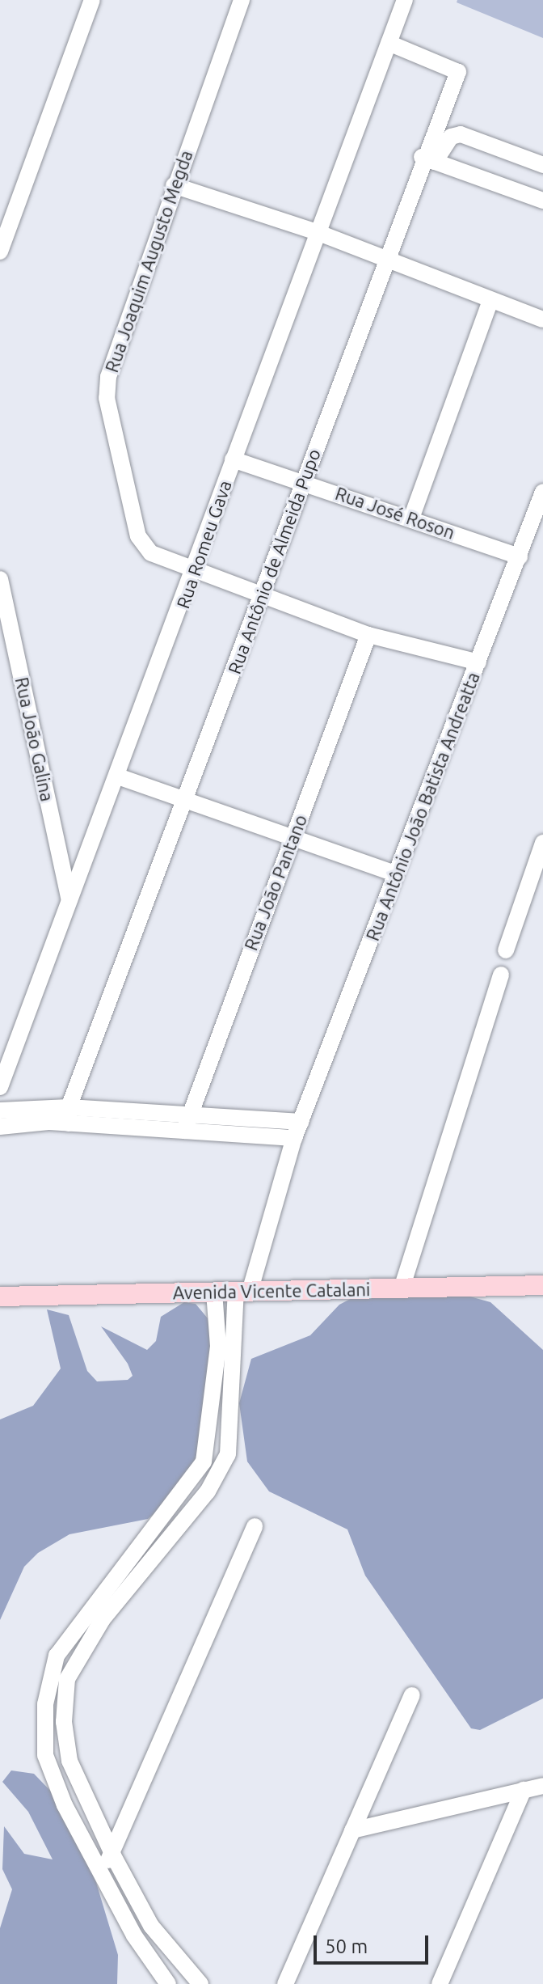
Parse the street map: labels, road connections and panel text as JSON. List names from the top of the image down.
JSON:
{
  "streets": {
    "main road": ["Avenida Vicente Catalani"],
    "street": [
      "Rua Joaquim Augusto Megda",
      "Rua José Roson",
      "Rua Romeu Gava",
      "Rua Antônio de Almeida Pupo",
      "Rua João Galina",
      "Rua Antônio João Batista Andreatta",
      "Rua João Pantano"
    ]
  },
  "crossings": [
    ["Rua Joaquim Augusto Megda", "Rua Romeu Gava"],
    ["Rua Joaquim Augusto Megda", "Rua Antônio de Almeida Pupo"],
    ["Rua Joaquim Augusto Megda", "Rua Antônio João Batista Andreatta"],
    ["Rua Joaquim Augusto Megda", "Rua João Pantano"],
    ["Rua José Roson", "Rua Romeu Gava"],
    ["Rua José Roson", "Rua Antônio de Almeida Pupo"],
    ["Rua José Roson", "Rua Antônio João Batista Andreatta"],
    ["Rua Romeu Gava", "Rua Antônio de Almeida Pupo"],
    ["Rua Romeu Gava", "Rua João Galina"]
  ],
  "scale_bar": "50 m"
}
